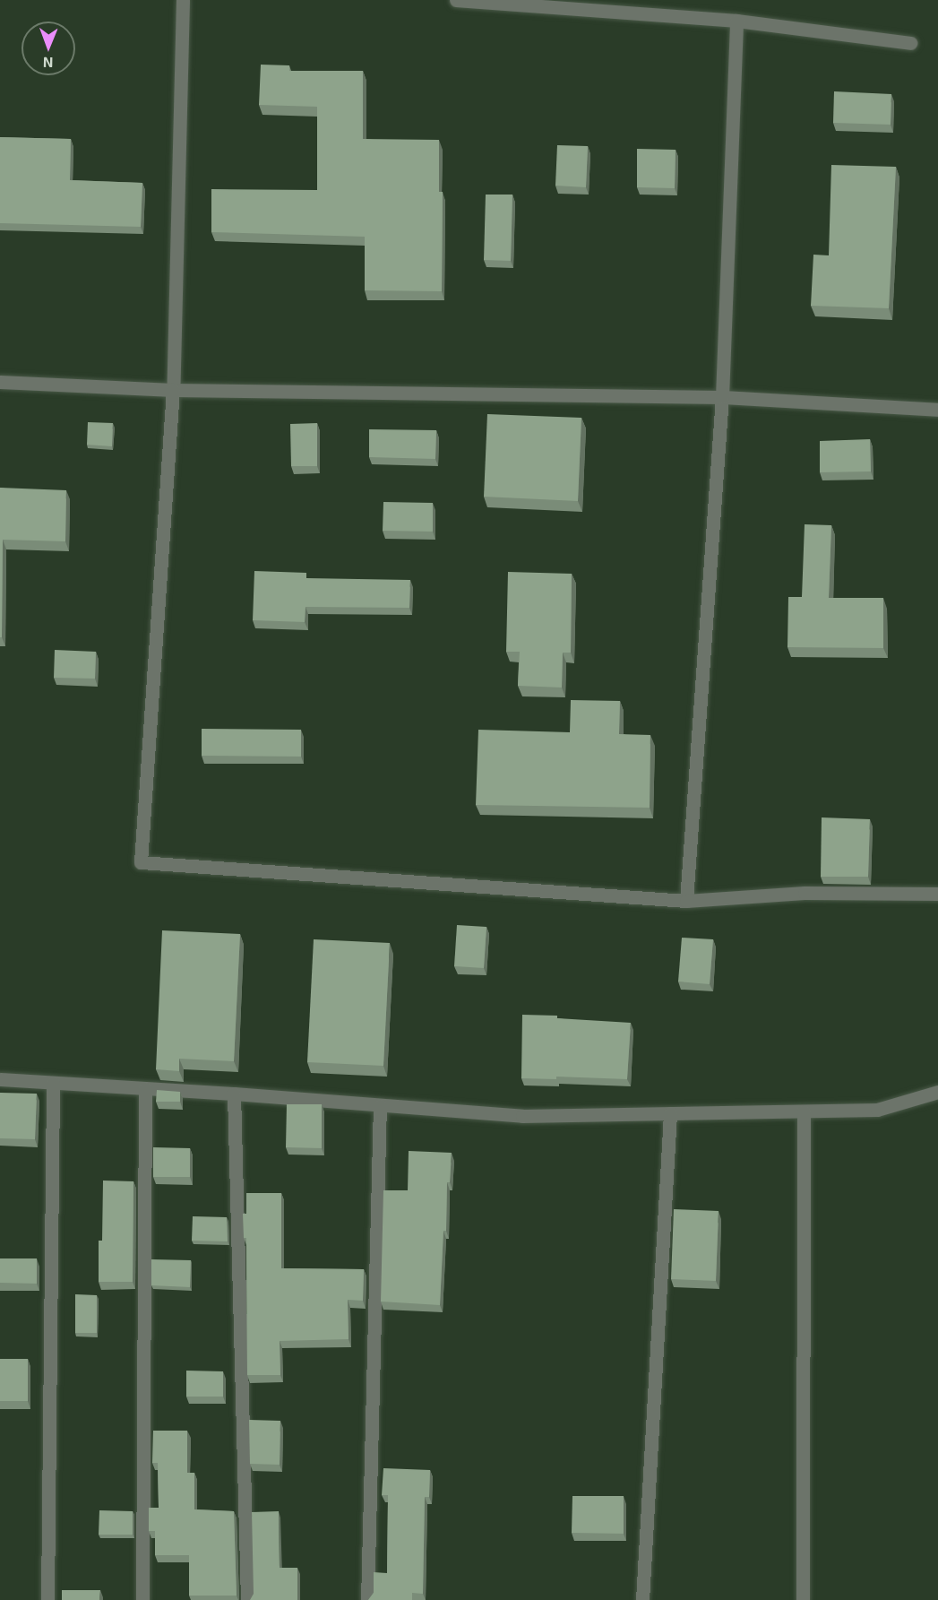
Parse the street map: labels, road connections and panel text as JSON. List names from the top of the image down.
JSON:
{
  "north": "bottom"
}
